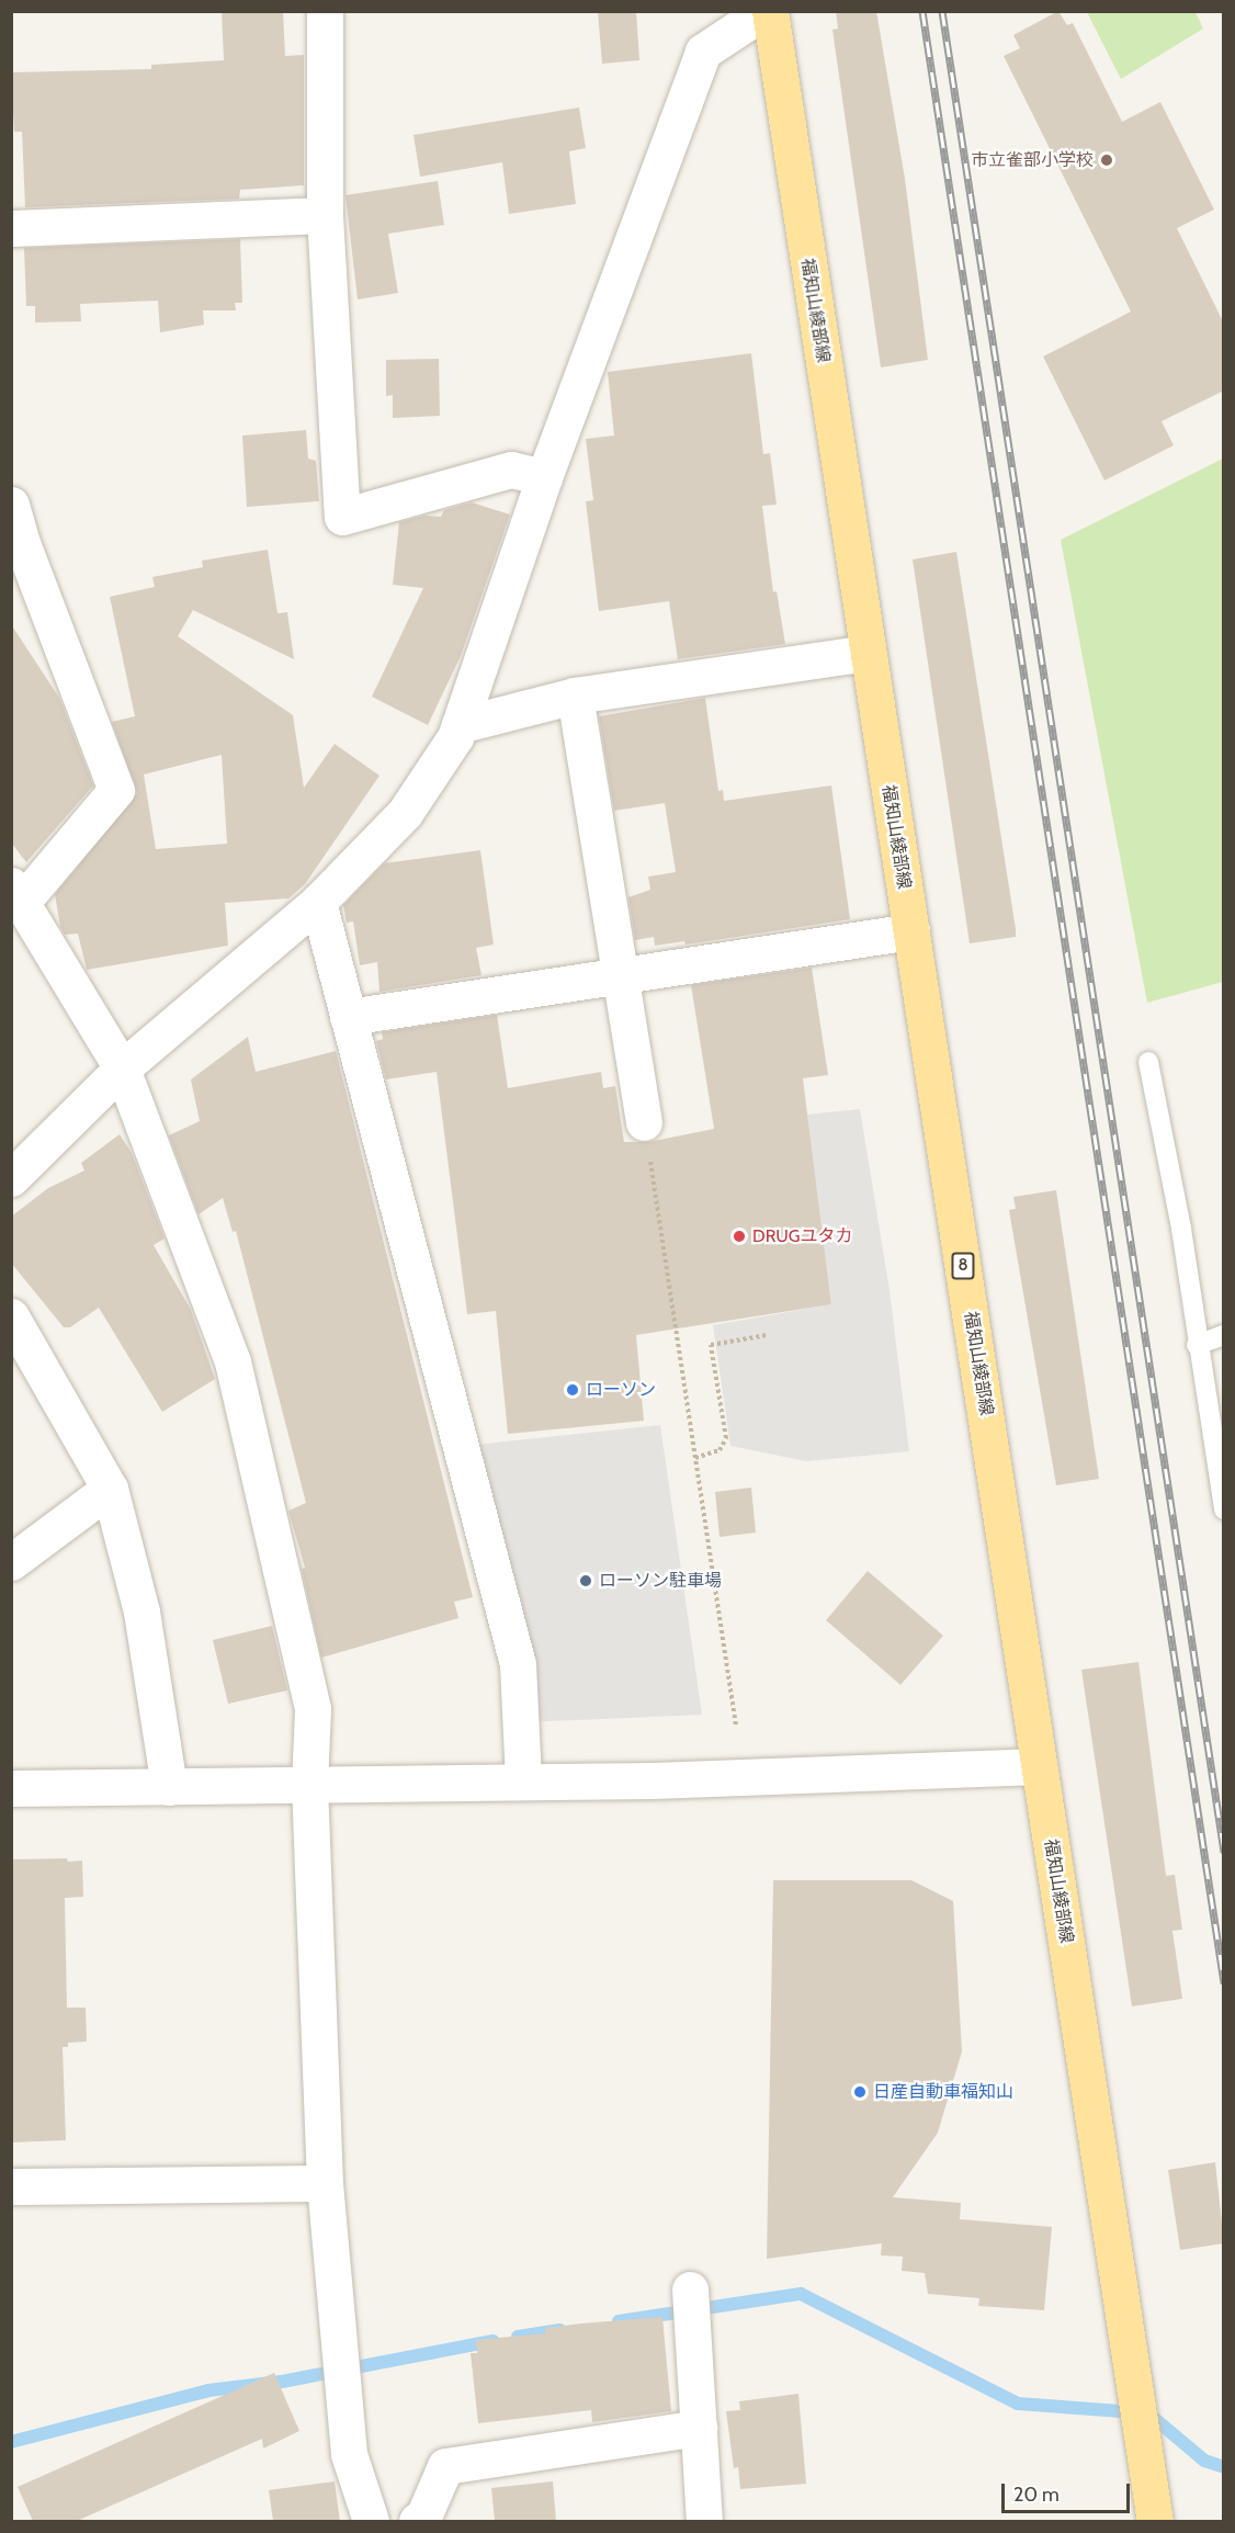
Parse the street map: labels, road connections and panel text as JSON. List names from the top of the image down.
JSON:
{
  "streets": {
    "main road": ["福知山綾部線", "8"]
  },
  "places": [
    "市立雀部小学校",
    "DRUGユタカ",
    "ローソン",
    "ローソン駐車場",
    "日産自動車福知山"
  ],
  "scale_bar": "20 m"
}
